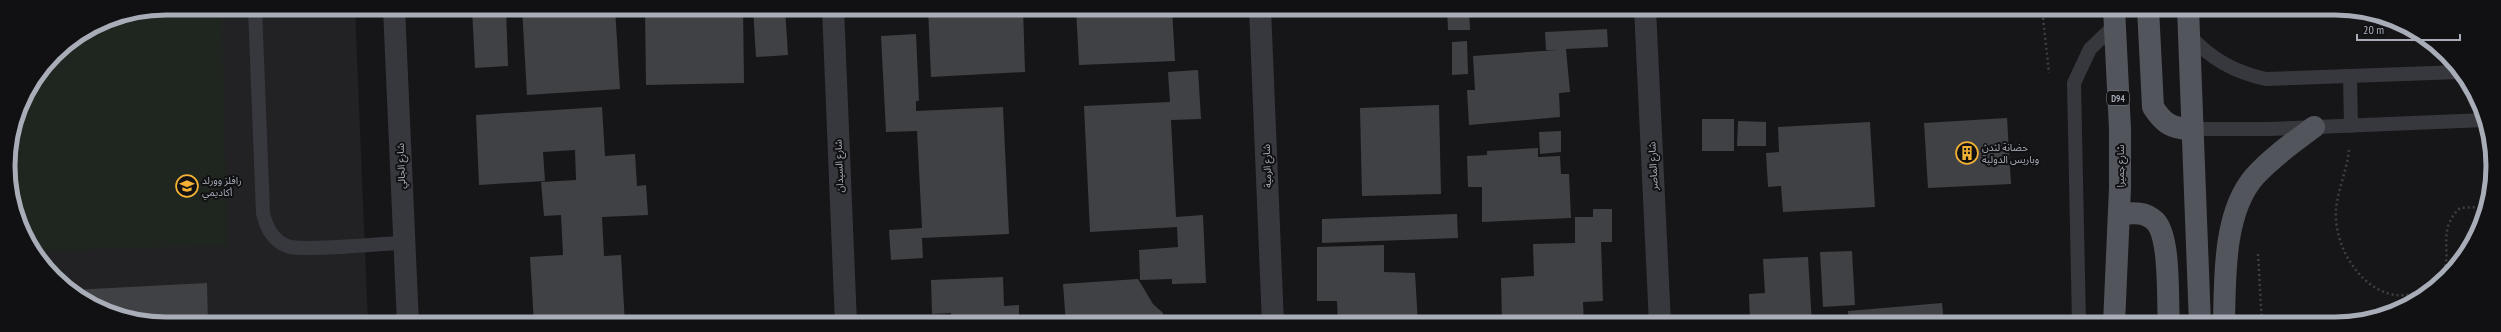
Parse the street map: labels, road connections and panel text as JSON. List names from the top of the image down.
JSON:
{
  "streets": {
    "main road": ["D94", "شارع جميرا"],
    "street": [
      "شارع الجالي",
      "شارع السيدان",
      "شارع الرمية",
      "شارع الماصر"
    ]
  },
  "places": {
    "building": ["حضانة لندن وباريس الدولية"],
    "school or university": ["رافلز وورلد أكاديمي"]
  },
  "scale_bar": "20 m"
}
